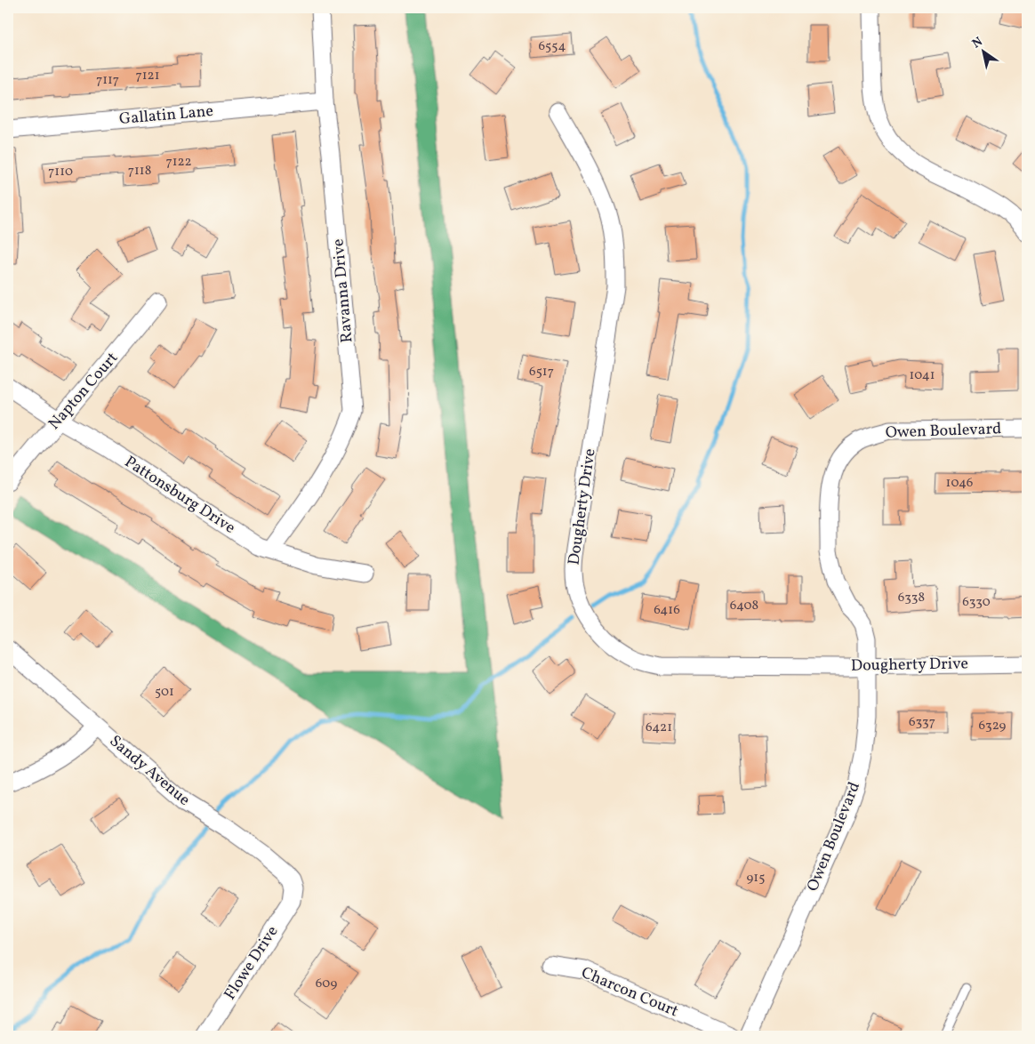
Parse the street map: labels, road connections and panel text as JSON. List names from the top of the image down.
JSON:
{
  "streets": {
    "street": [
      "Gallatin Lane",
      "Ravanna Drive",
      "Napton Court",
      "Owen Boulevard",
      "Pattonsburg Drive",
      "Dougherty Drive",
      "Sandy Avenue",
      "Flowe Drive",
      "Charcon Court"
    ]
  },
  "crossings": [
    ["Gallatin Lane", "Ravanna Drive"],
    ["Ravanna Drive", "Pattonsburg Drive"],
    ["Napton Court", "Pattonsburg Drive"],
    ["Owen Boulevard", "Dougherty Drive"],
    ["Sandy Avenue", "Flowe Drive"]
  ],
  "house_numbers": [
    "6554",
    "7121",
    "7117",
    "7122",
    "7118",
    "7110",
    "6517",
    "1041",
    "1046",
    "6338",
    "6330",
    "6408",
    "6416",
    "501",
    "6337",
    "6329",
    "6421",
    "915",
    "609"
  ],
  "north": "top left"
}
